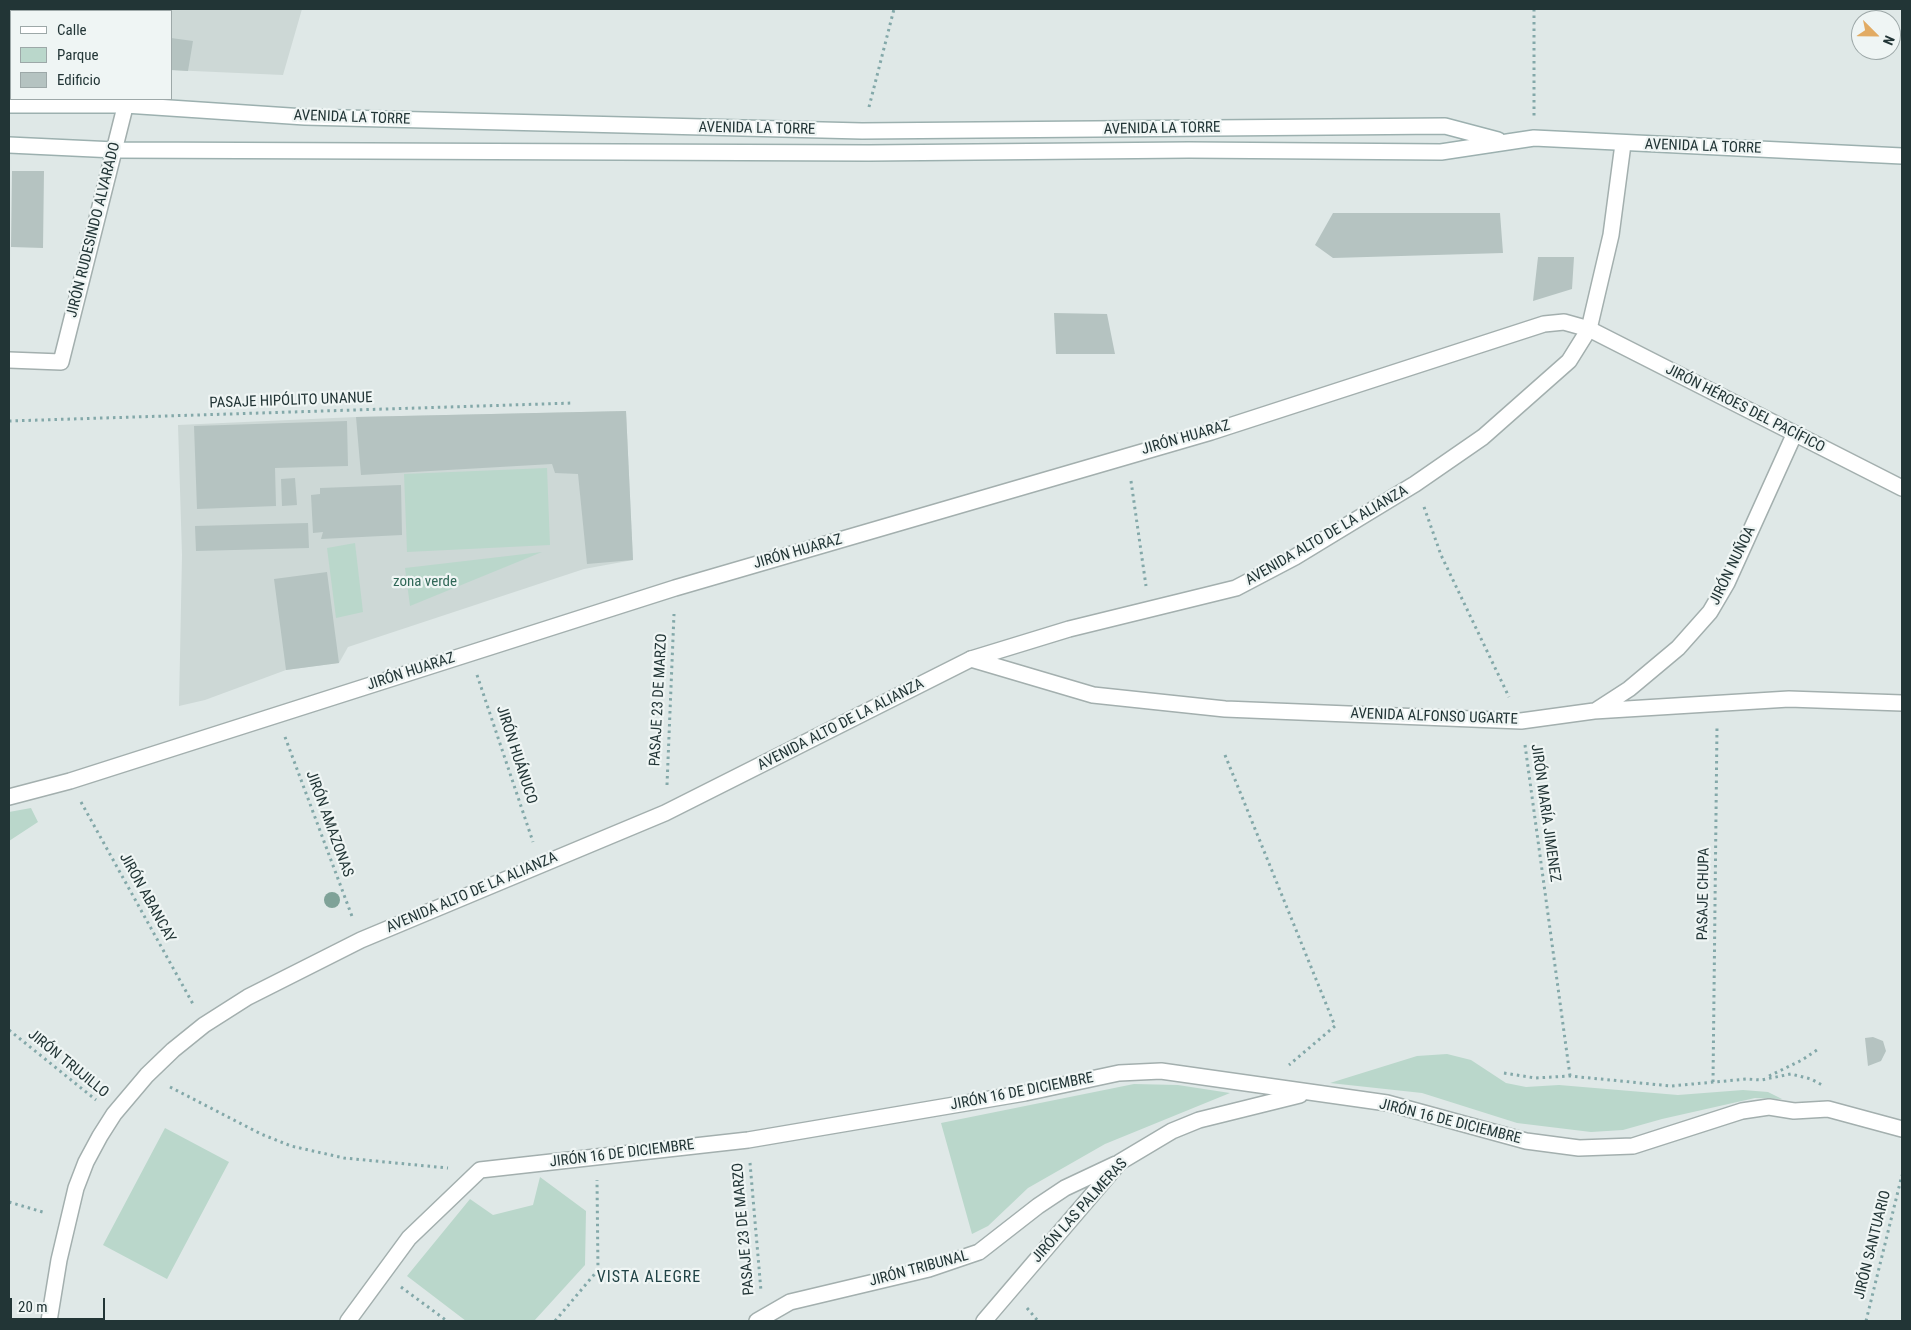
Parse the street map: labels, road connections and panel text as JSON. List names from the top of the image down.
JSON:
{
  "streets": {
    "street": [
      "AVENIDA LA TORRE",
      "JIRÓN RUDESINDO ALVARADO",
      "JIRÓN HÉROES DEL PACÍFICO",
      "JIRÓN HUARAZ",
      "AVENIDA ALTO DE LA ALIANZA",
      "JIRÓN NUÑOA",
      "AVENIDA ALFONSO UGARTE",
      "JIRÓN 16 DE DICIEMBRE",
      "JIRÓN LAS PALMERAS",
      "JIRÓN TRIBUNAL"
    ],
    "path": [
      "PASAJE HIPÓLITO UNANUE",
      "PASAJE 23 DE MARZO",
      "JIRÓN HUÁNUCO",
      "JIRÓN MARÍA JIMENEZ",
      "JIRÓN AMAZONAS",
      "PASAJE CHUPA",
      "JIRÓN ABANCAY",
      "JIRÓN TRUJILLO",
      "JIRÓN SANTUARIO"
    ]
  },
  "crossings": [
    ["AVENIDA LA TORRE", "JIRÓN RUDESINDO ALVARADO"],
    ["AVENIDA LA TORRE", "AVENIDA ALTO DE LA ALIANZA"],
    ["JIRÓN HÉROES DEL PACÍFICO", "JIRÓN HUARAZ"],
    ["JIRÓN HÉROES DEL PACÍFICO", "AVENIDA ALTO DE LA ALIANZA"],
    ["JIRÓN HÉROES DEL PACÍFICO", "JIRÓN NUÑOA"],
    ["JIRÓN HUARAZ", "AVENIDA ALTO DE LA ALIANZA"],
    ["JIRÓN HUARAZ", "PASAJE 23 DE MARZO"],
    ["JIRÓN HUARAZ", "JIRÓN HUÁNUCO"],
    ["JIRÓN HUARAZ", "JIRÓN AMAZONAS"],
    ["JIRÓN HUARAZ", "JIRÓN ABANCAY"],
    ["AVENIDA ALTO DE LA ALIANZA", "PASAJE 23 DE MARZO"],
    ["AVENIDA ALTO DE LA ALIANZA", "AVENIDA ALFONSO UGARTE"],
    ["AVENIDA ALTO DE LA ALIANZA", "JIRÓN HUÁNUCO"],
    ["AVENIDA ALTO DE LA ALIANZA", "JIRÓN MARÍA JIMENEZ"],
    ["AVENIDA ALTO DE LA ALIANZA", "JIRÓN AMAZONAS"],
    ["AVENIDA ALTO DE LA ALIANZA", "JIRÓN ABANCAY"],
    ["AVENIDA ALTO DE LA ALIANZA", "JIRÓN TRUJILLO"],
    ["JIRÓN NUÑOA", "AVENIDA ALFONSO UGARTE"],
    ["PASAJE 23 DE MARZO", "JIRÓN 16 DE DICIEMBRE"],
    ["PASAJE 23 DE MARZO", "JIRÓN TRIBUNAL"],
    ["AVENIDA ALFONSO UGARTE", "JIRÓN MARÍA JIMENEZ"],
    ["AVENIDA ALFONSO UGARTE", "PASAJE CHUPA"],
    ["JIRÓN 16 DE DICIEMBRE", "JIRÓN LAS PALMERAS"],
    ["JIRÓN LAS PALMERAS", "JIRÓN TRIBUNAL"]
  ],
  "districts": ["VISTA ALEGRE"],
  "parks": ["zona verde"],
  "legend": ["Calle", "Parque", "Edificio"],
  "scale_bar": "20 m",
  "north": "bottom right"
}
